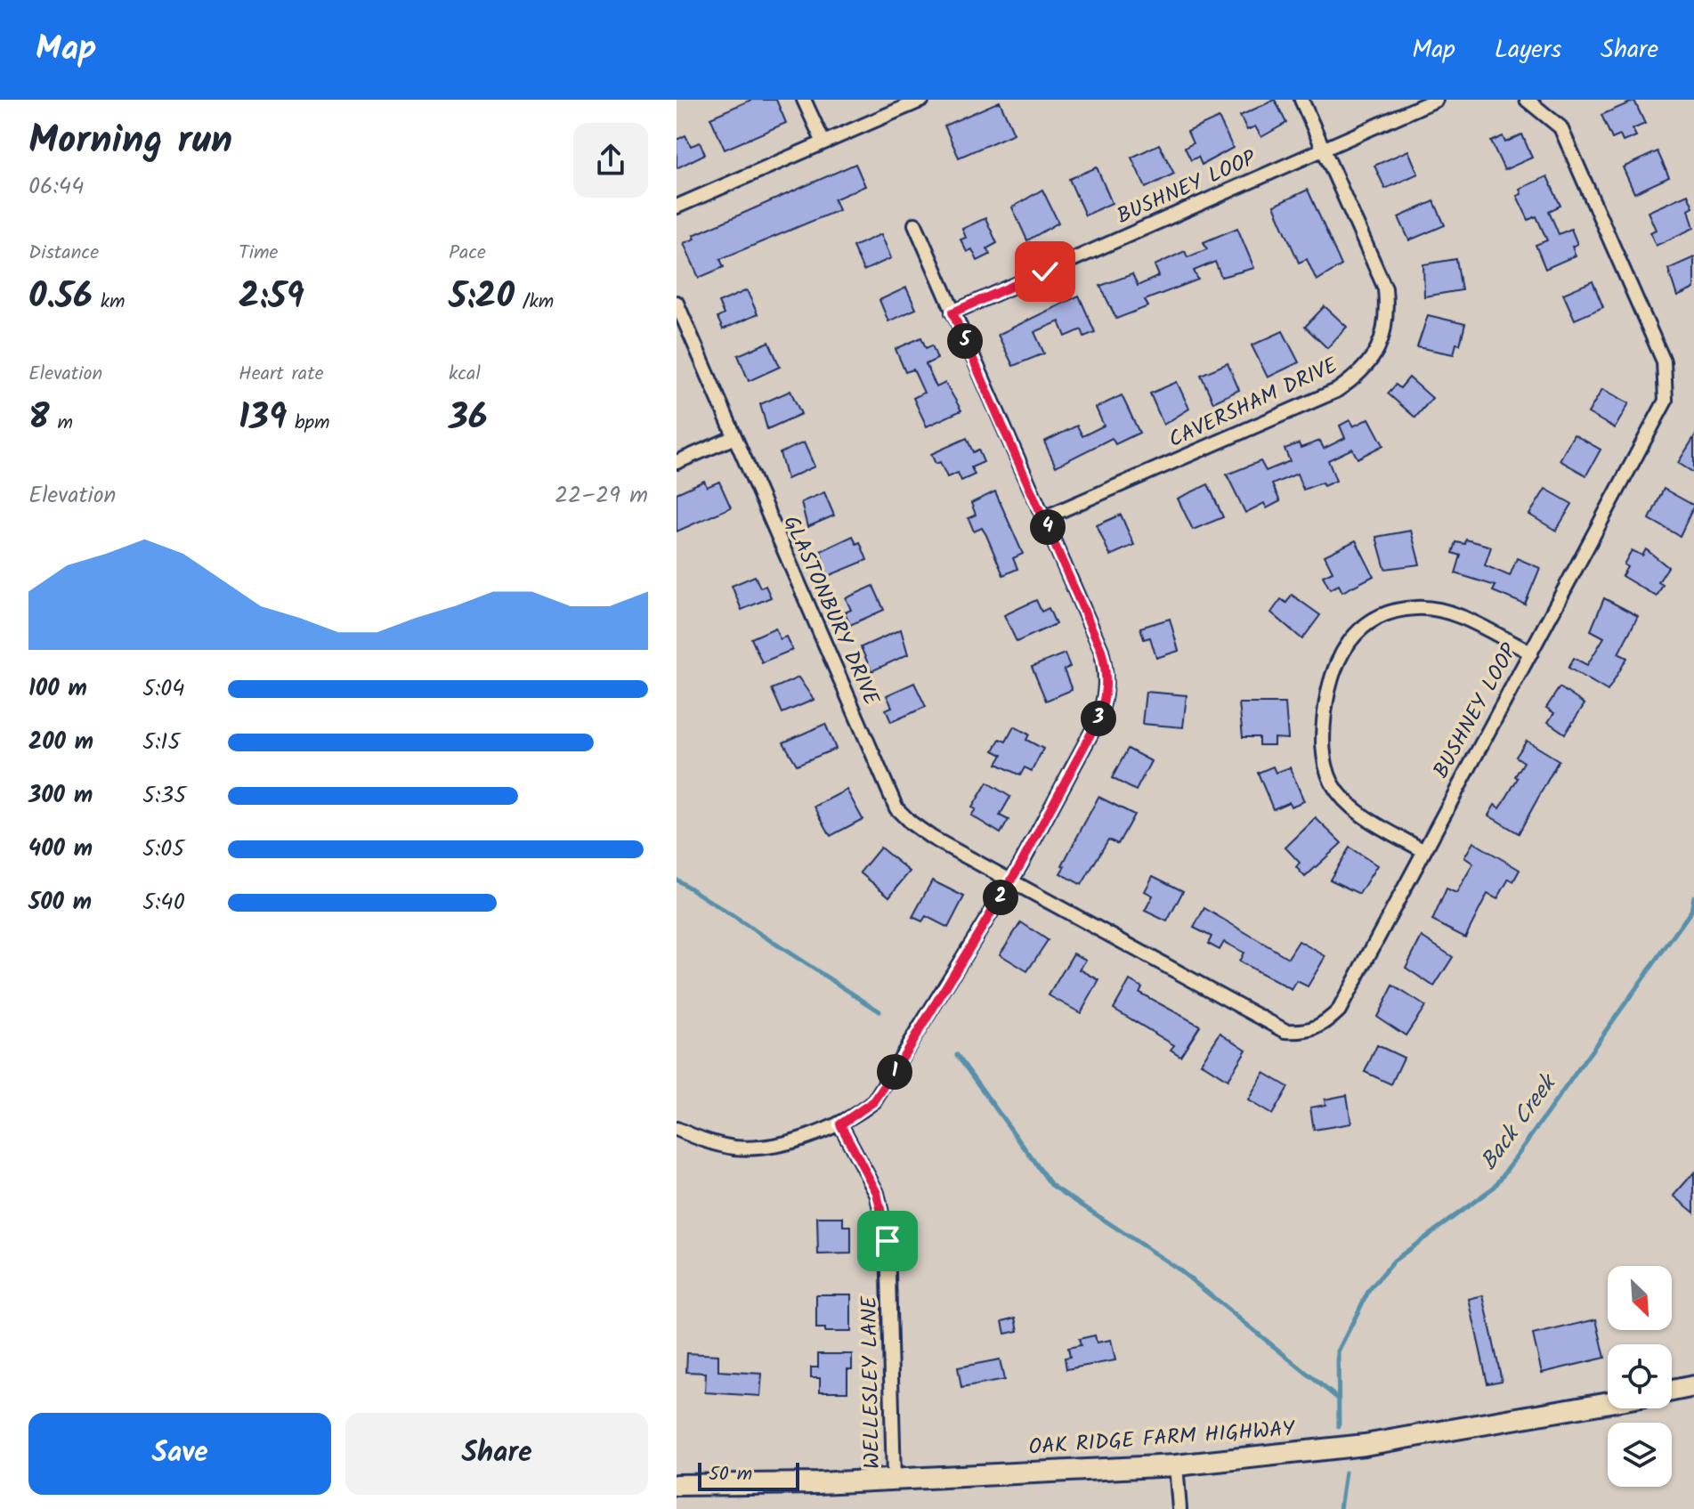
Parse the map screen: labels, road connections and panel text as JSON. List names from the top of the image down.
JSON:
{
  "streets": {
    "main road": ["OAK RIDGE FARM HIGHWAY"],
    "street": [
      "BUSHNEY LOOP",
      "CAVERSHAM DRIVE",
      "GLASTONBURY DRIVE",
      "WELLESLEY LANE"
    ]
  },
  "crossings": [
    ["BUSHNEY LOOP", "CAVERSHAM DRIVE"],
    ["BUSHNEY LOOP", "GLASTONBURY DRIVE"],
    ["WELLESLEY LANE", "OAK RIDGE FARM HIGHWAY"]
  ],
  "water": ["Back Creek"],
  "scale_bar": "50 m",
  "north": "bottom right",
  "page": {
    "header": "Map",
    "nav": ["Map", "Layers", "Share"],
    "heading": ["Morning run", "06:44"],
    "stats": [
      ["Distance", "0.56 km"],
      ["Time", "2:59"],
      ["Pace", "5:20 /km"],
      ["Elevation", "8 m"],
      ["Heart rate", "139 bpm"],
      ["kcal", "36"]
    ],
    "pins": [
      "5",
      "4",
      "3",
      "2",
      "1"
    ],
    "chart": ["Elevation", "22–29 m"],
    "list": [
      {
        "name": "100 m",
        "note": "5:04"
      },
      {
        "name": "200 m",
        "note": "5:15"
      },
      {
        "name": "300 m",
        "note": "5:35"
      },
      {
        "name": "400 m",
        "note": "5:05"
      },
      {
        "name": "500 m",
        "note": "5:40"
      }
    ],
    "buttons": ["Save", "Share"],
    "scale": "50 m"
  }
}
